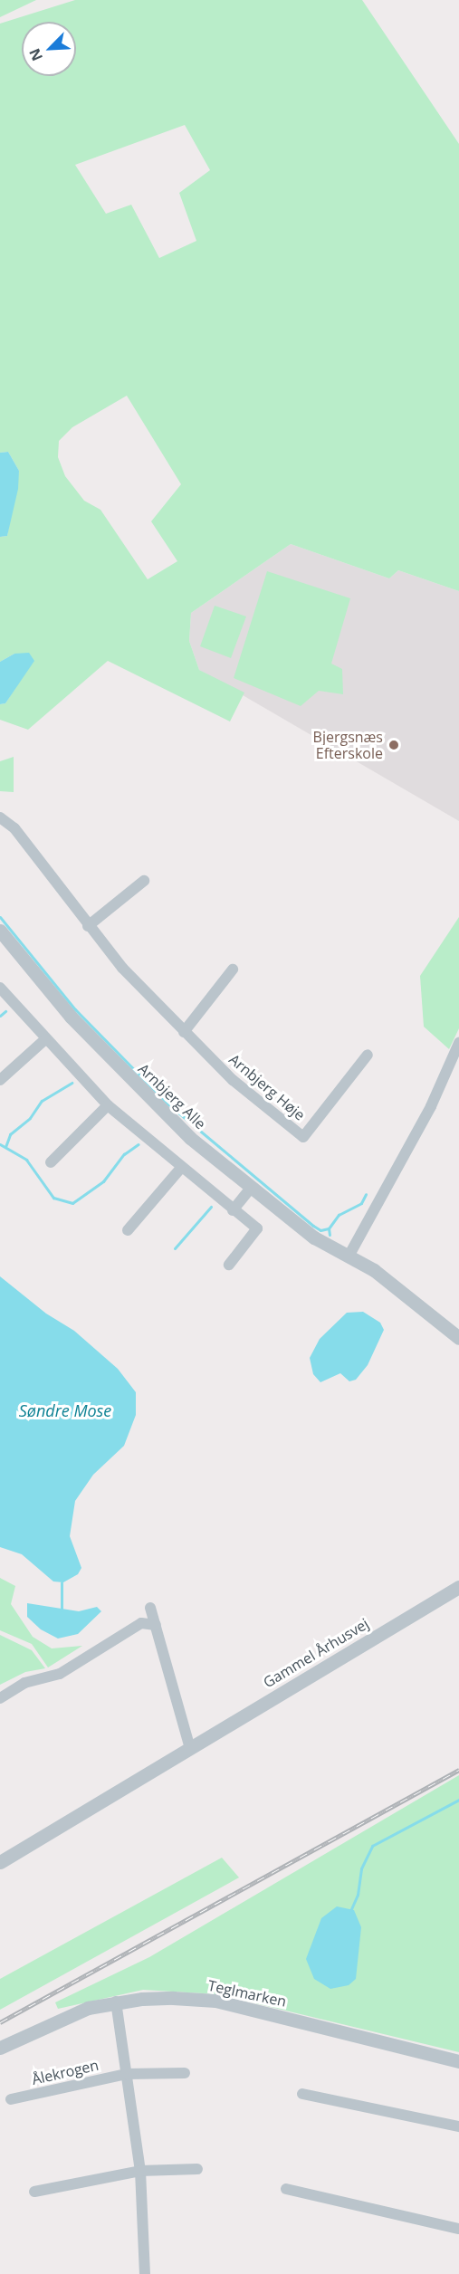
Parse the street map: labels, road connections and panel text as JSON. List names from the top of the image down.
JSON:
{
  "streets": {
    "street": [
      "Arnbjerg Høje",
      "Arnbjerg Alle",
      "Gammel Århusvej",
      "Teglmarken",
      "Ålekrogen"
    ]
  },
  "water": ["Søndre Mose"],
  "places": ["Bjergsnæs Efterskole"],
  "north": "bottom left"
}
